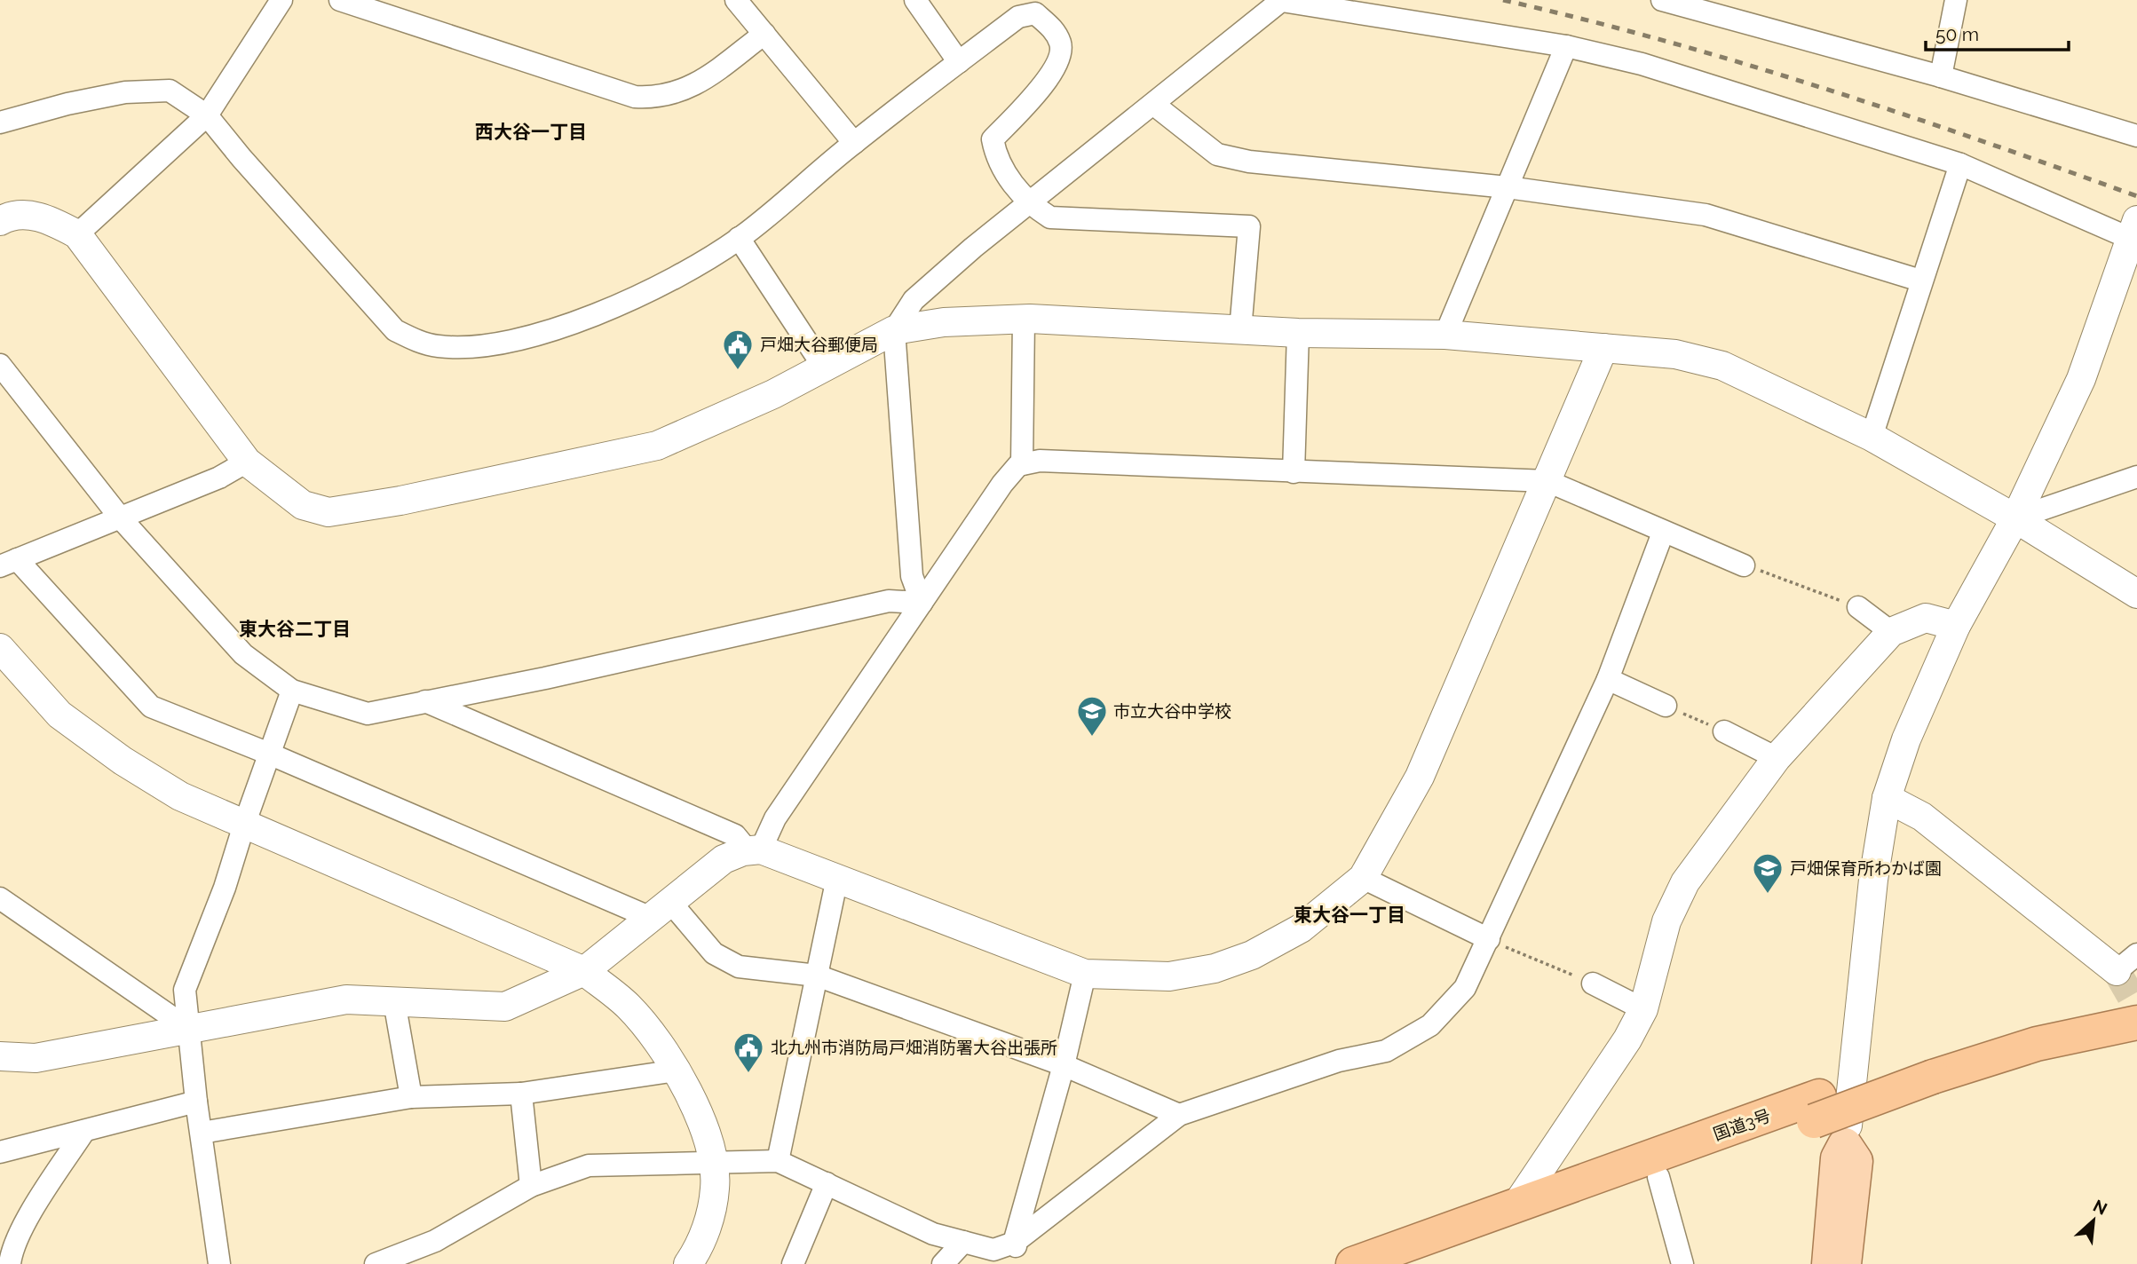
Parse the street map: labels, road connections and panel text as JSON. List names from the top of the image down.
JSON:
{
  "streets": {
    "highway": ["国道3号"]
  },
  "districts": ["西大谷一丁目", "東大谷二丁目", "東大谷一丁目"],
  "places": {
    "public building": ["戸畑大谷郵便局", "北九州市消防局戸畑消防署大谷出張所"],
    "school or university": ["市立大谷中学校", "戸畑保育所わかば園"]
  },
  "scale_bar": "50 m",
  "north": "top right"
}
